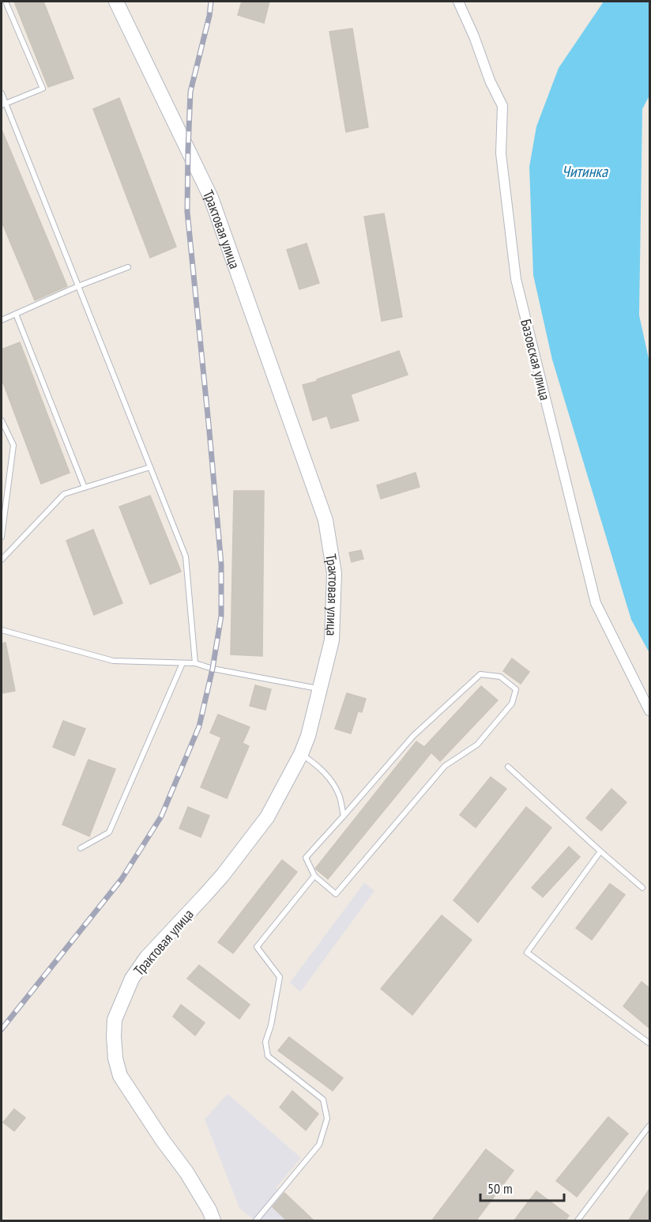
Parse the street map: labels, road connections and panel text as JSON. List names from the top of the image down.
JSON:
{
  "streets": {
    "main road": ["Трактовая улица"],
    "street": ["Базовская улица"]
  },
  "water": ["Читинка"],
  "scale_bar": "50 m"
}
